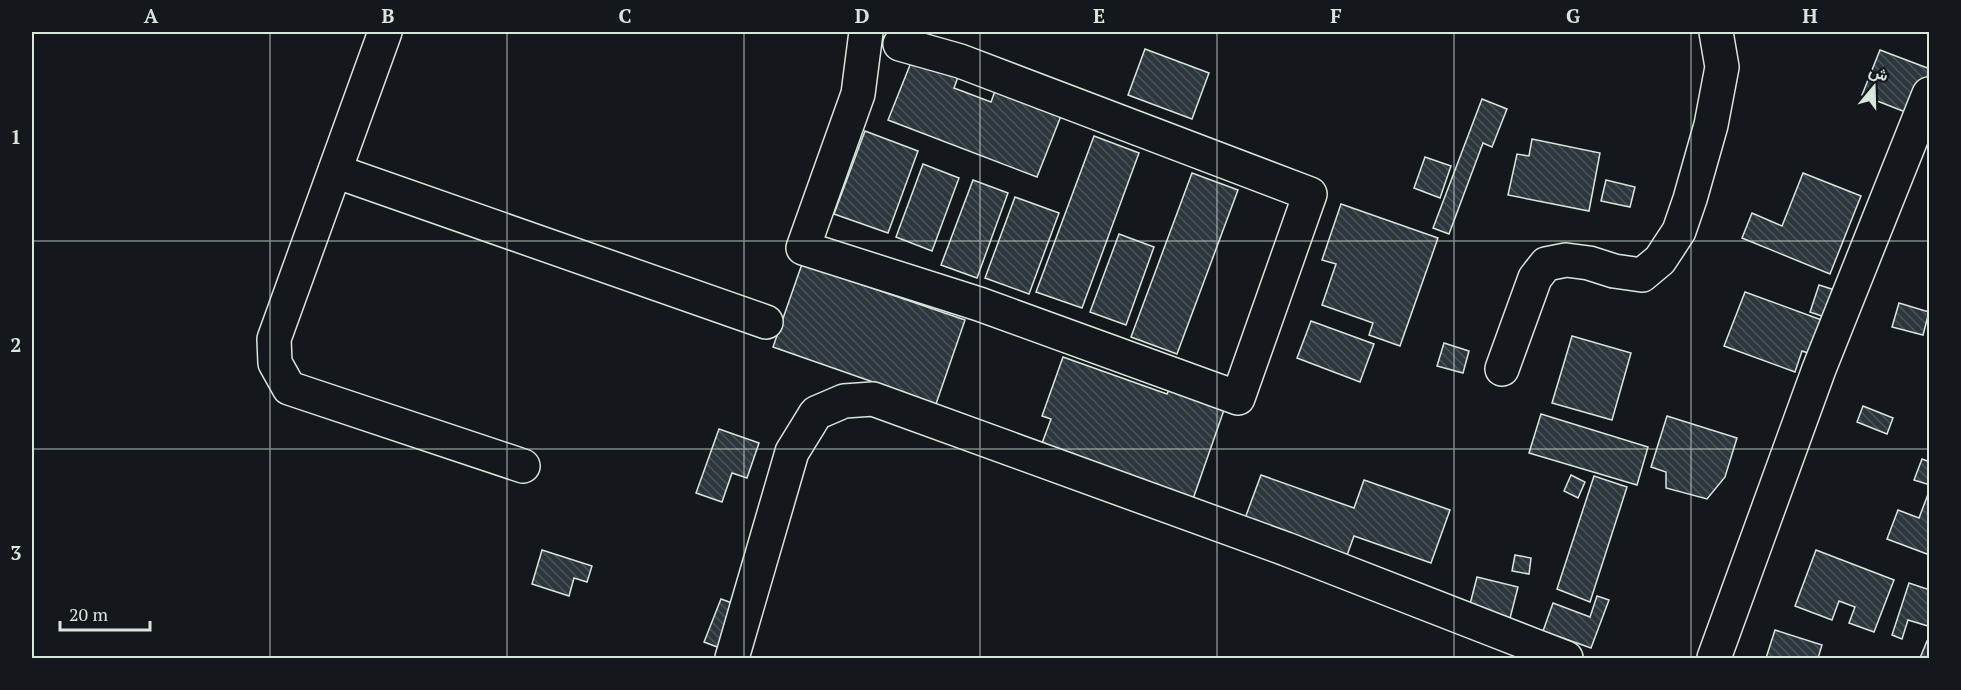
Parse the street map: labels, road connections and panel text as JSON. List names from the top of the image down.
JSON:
{
  "scale_bar": "20 m",
  "north": "top",
  "grid": {
    "columns": [
      "A",
      "B",
      "C",
      "D",
      "E",
      "F",
      "G",
      "H"
    ],
    "rows": ["1", "2", "3"]
  }
}
